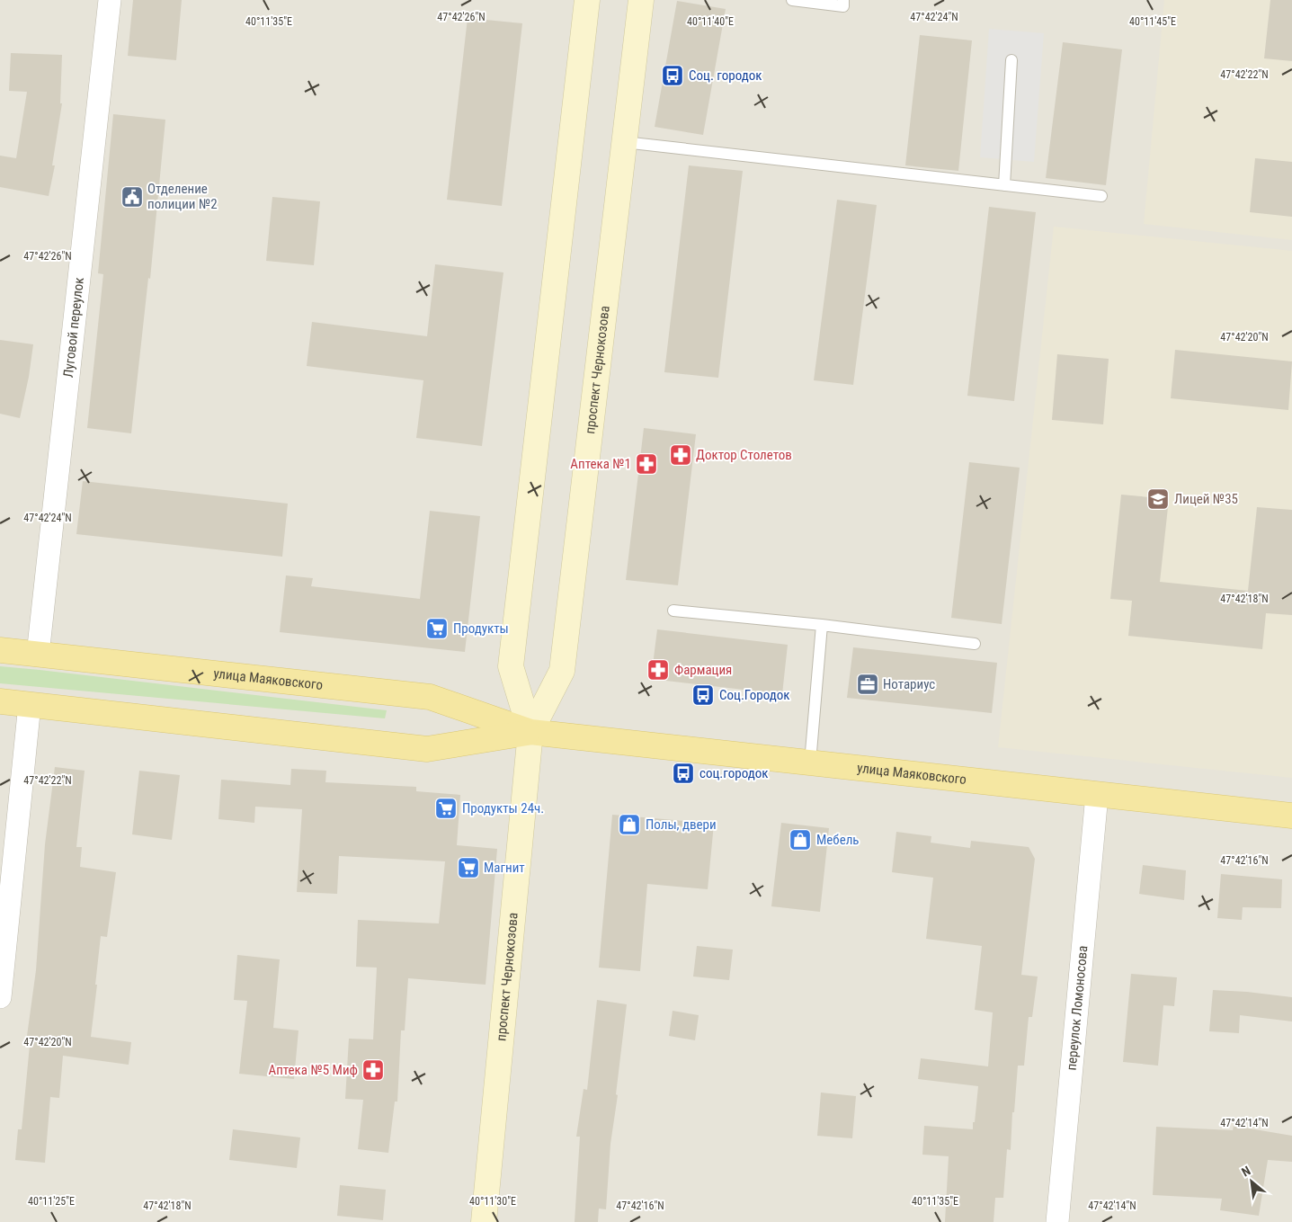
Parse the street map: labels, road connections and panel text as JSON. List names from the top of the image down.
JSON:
{
  "streets": {
    "main road": ["улица Маяковского"],
    "street": ["Луговой переулок", "проспект Чернокозова", "переулок Ломоносова"]
  },
  "crossings": [
    ["Луговой переулок", "улица Маяковского"],
    ["проспект Чернокозова", "улица Маяковского"],
    ["улица Маяковского", "переулок Ломоносова"]
  ],
  "places": {
    "bus stop": ["Соц. городок", "Соц.Городок", "соц.городок"],
    "public building": ["Отделение полиции №2"],
    "pharmacy": [
      "Доктор Столетов",
      "Аптека №1",
      "Фармация",
      "Аптека №5 Миф"
    ],
    "school or university": ["Лицей №35"],
    "supermarket": ["Продукты", "Продукты 24ч.", "Магнит"],
    "office": ["Нотариус"],
    "shop": ["Полы, двери", "Мебель"]
  },
  "north": "top left",
  "coordinates": [
    "47°42'26\"N",
    "47°42'24\"N",
    "40°11'35\"E",
    "40°11'40\"E",
    "40°11'45\"E",
    "47°42'22\"N",
    "47°42'20\"N",
    "47°42'18\"N",
    "47°42'16\"N",
    "47°42'14\"N",
    "40°11'25\"E",
    "40°11'30\"E"
  ]
}
